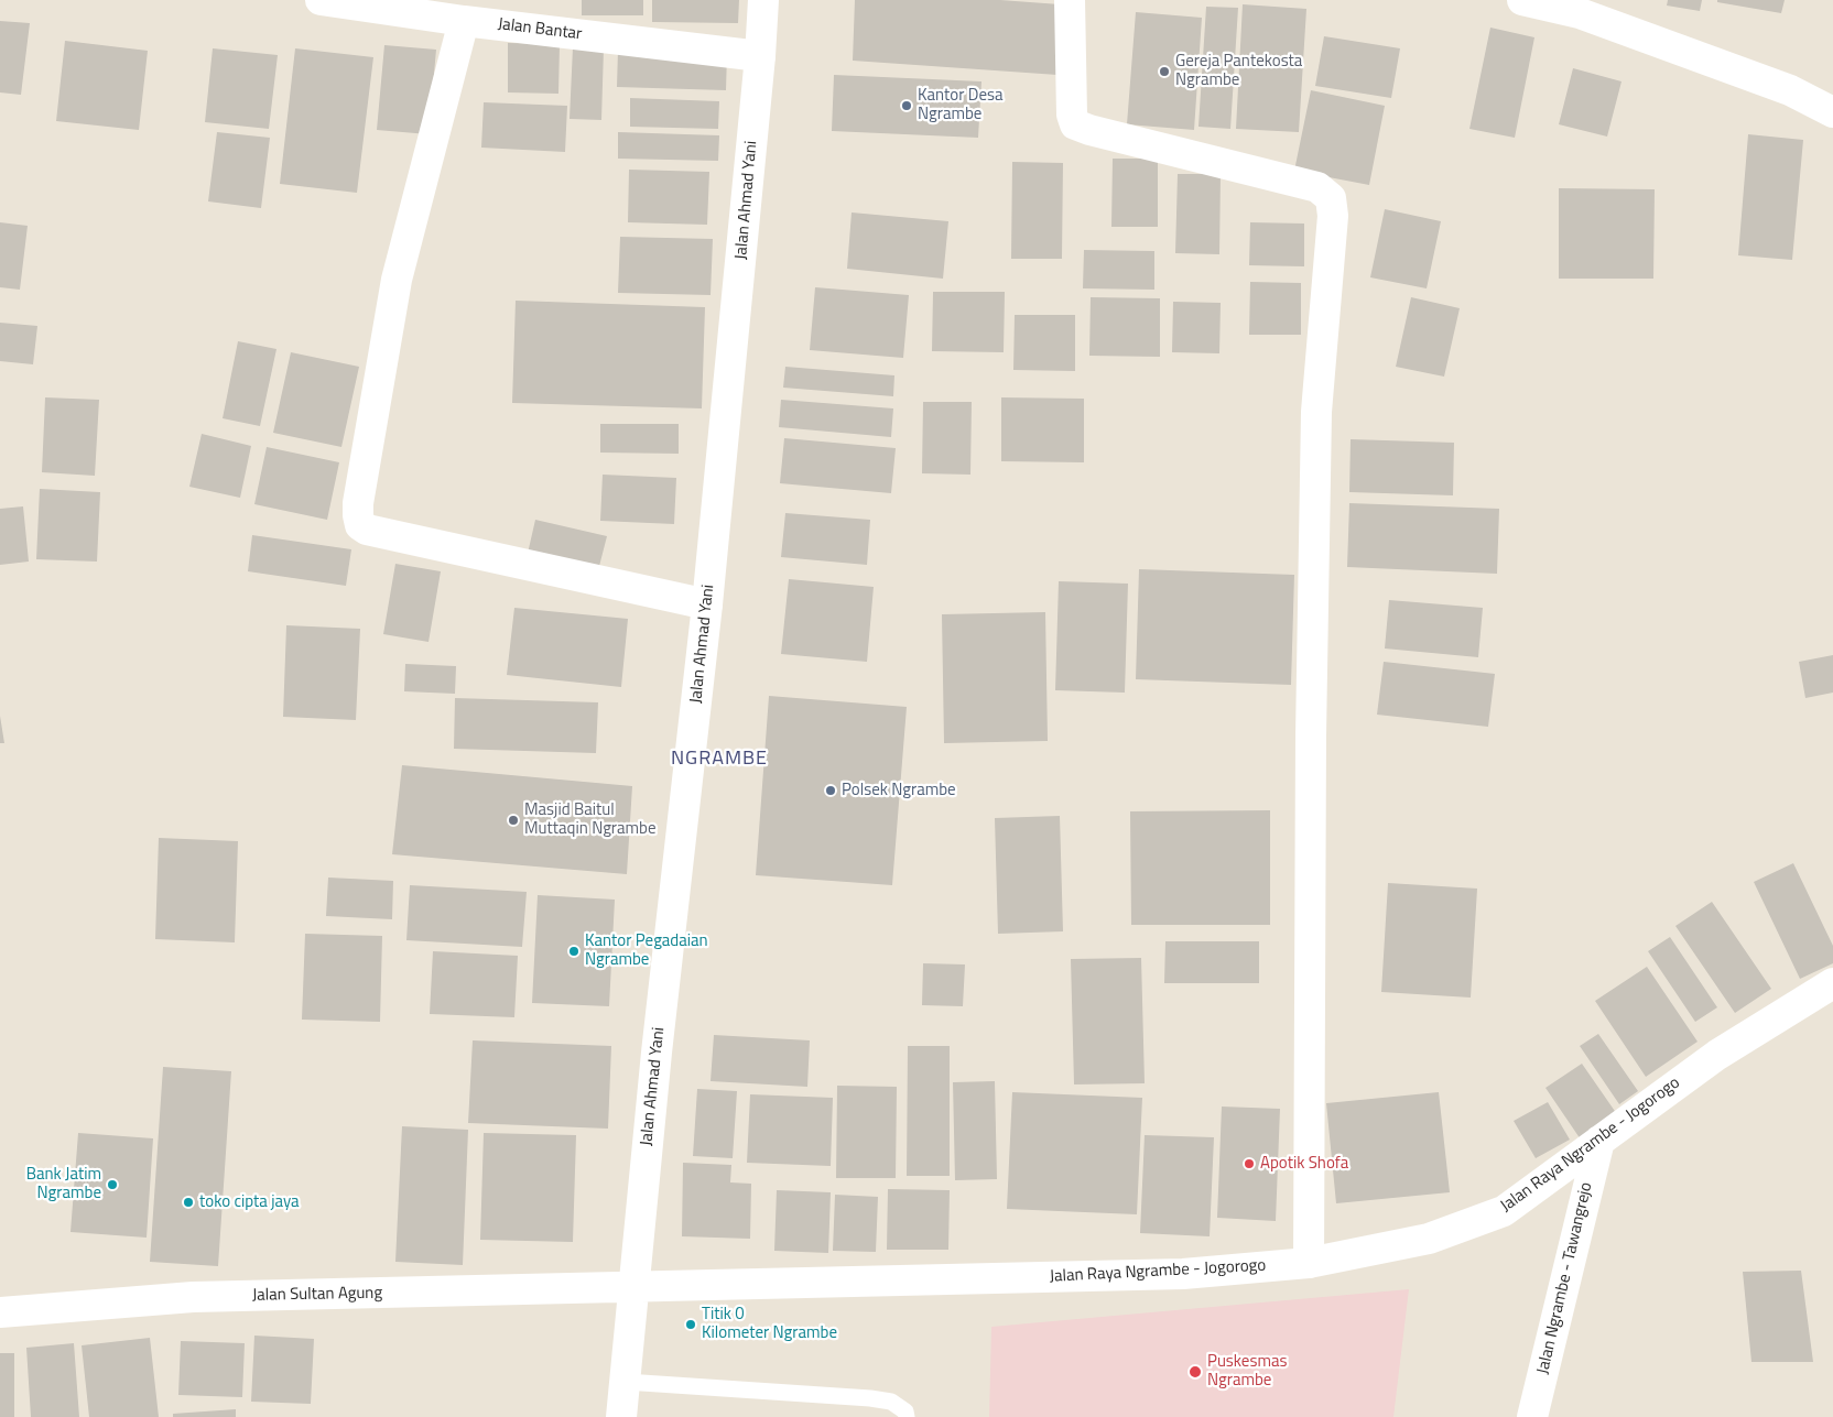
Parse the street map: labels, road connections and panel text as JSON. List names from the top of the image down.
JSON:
{
  "streets": {
    "main road": [
      "Jalan Bantar",
      "Jalan Ahmad Yani",
      "Jalan Raya Ngrambe - Jogorogo",
      "Jalan Ngrambe - Tawangrejo",
      "Jalan Sultan Agung"
    ]
  },
  "crossings": [
    ["Jalan Bantar", "Jalan Ahmad Yani"],
    ["Jalan Ahmad Yani", "Jalan Raya Ngrambe - Jogorogo"],
    ["Jalan Ahmad Yani", "Jalan Sultan Agung"],
    ["Jalan Raya Ngrambe - Jogorogo", "Jalan Ngrambe - Tawangrejo"],
    ["Jalan Raya Ngrambe - Jogorogo", "Jalan Sultan Agung"]
  ],
  "districts": ["NGRAMBE"],
  "places": [
    "Gereja Pantekosta Ngrambe",
    "Kantor Desa Ngrambe",
    "Polsek Ngrambe",
    "Masjid Baitul Muttaqin Ngrambe",
    "Kantor Pegadaian Ngrambe",
    "Apotik Shofa",
    "Bank Jatim Ngrambe",
    "toko cipta jaya",
    "Titik 0 Kilometer Ngrambe",
    "Puskesmas Ngrambe"
  ]
}
